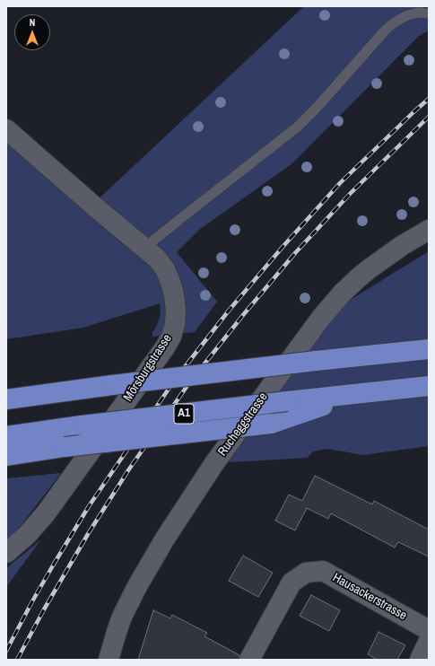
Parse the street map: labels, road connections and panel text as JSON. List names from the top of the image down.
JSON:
{
  "streets": {
    "highway": ["A1"],
    "street": ["Mörsburgstrasse", "Rucheggstrasse", "Hausackerstrasse"]
  },
  "north": "top"
}
